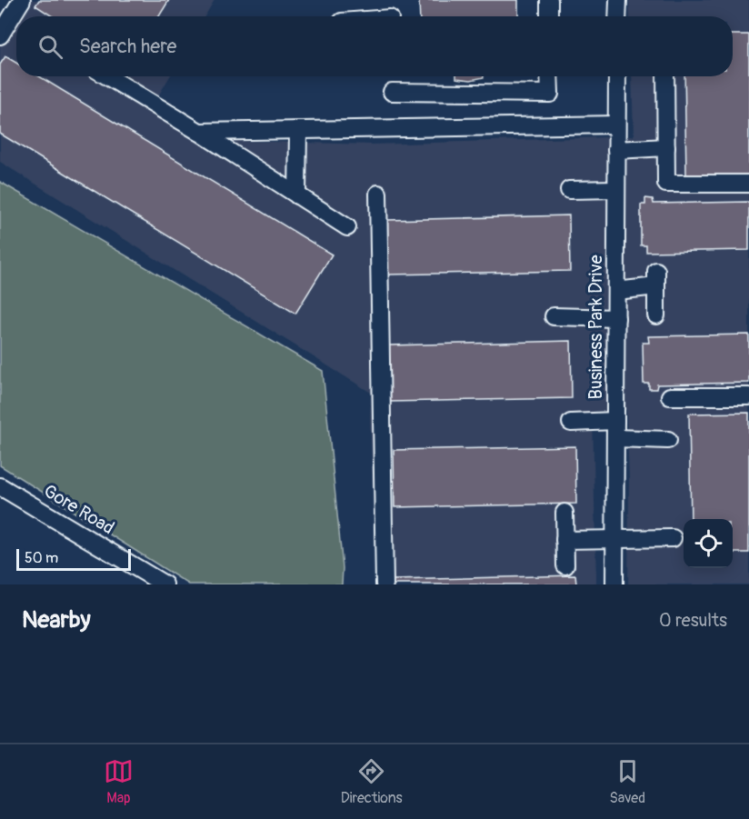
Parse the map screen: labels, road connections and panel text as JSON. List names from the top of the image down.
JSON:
{
  "streets": {
    "street": ["Business Park Drive", "Gore Road"]
  },
  "scale_bar": "50 m",
  "page": {
    "search": "Search here",
    "scale": "50 m",
    "heading": ["Nearby", "0 results"],
    "nav": ["Map", "Directions", "Saved"]
  }
}
